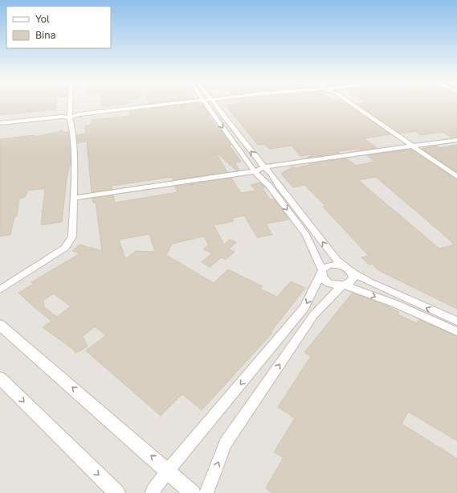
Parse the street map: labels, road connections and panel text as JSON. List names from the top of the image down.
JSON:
{
  "legend": ["Yol", "Bina"]
}
